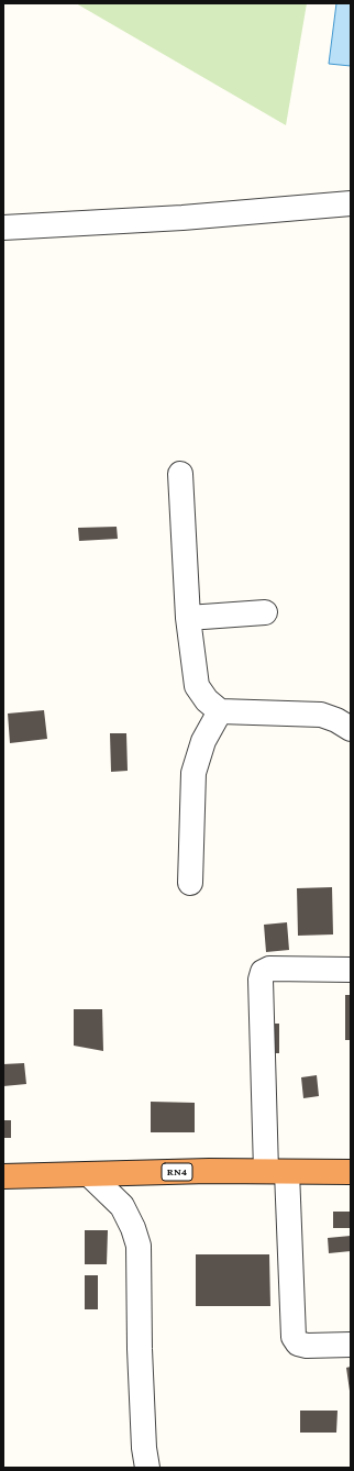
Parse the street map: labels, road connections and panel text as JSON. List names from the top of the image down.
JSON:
{
  "streets": {
    "highway": ["RN4"]
  }
}
